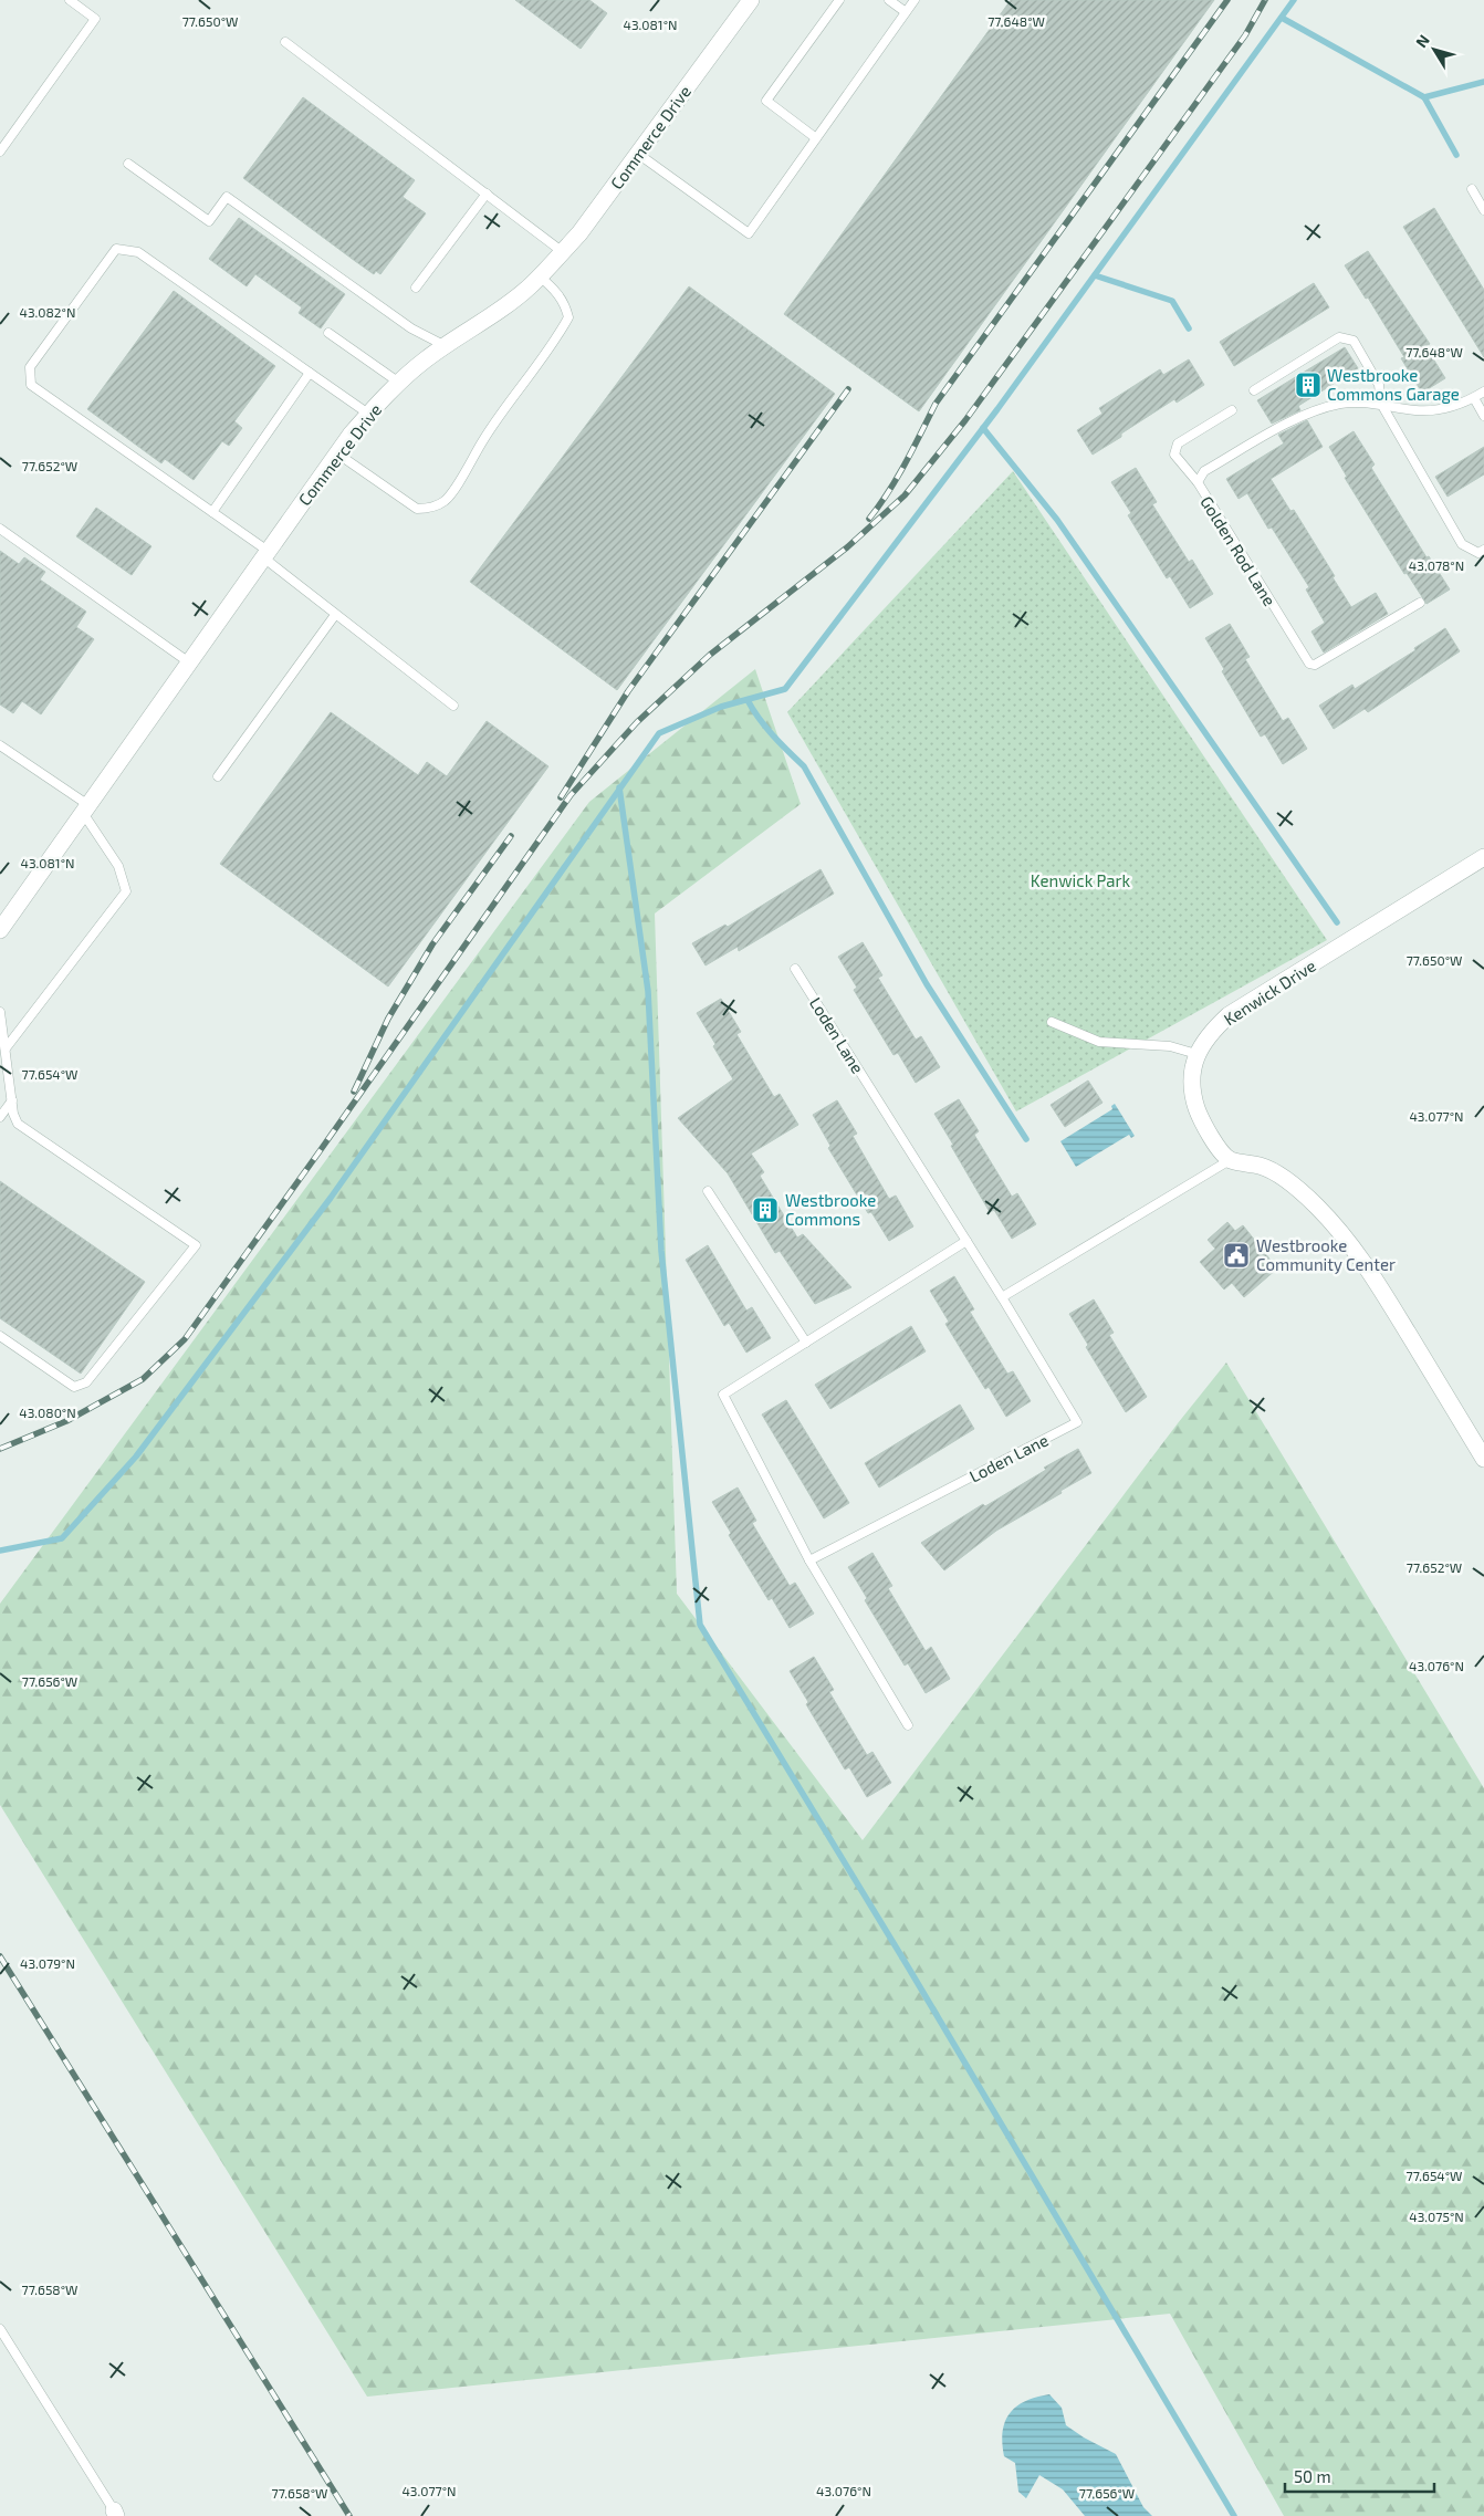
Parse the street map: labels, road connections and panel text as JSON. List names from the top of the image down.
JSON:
{
  "streets": {
    "street": ["Commerce Drive", "Kenwick Drive"],
    "lane": ["Golden Rod Lane", "Loden Lane"]
  },
  "parks": ["Kenwick Park"],
  "places": {
    "building": ["Westbrooke Commons Garage", "Westbrooke Commons"],
    "public building": ["Westbrooke Community Center"]
  },
  "scale_bar": "50 m",
  "north": "top left",
  "coordinates": [
    "77.650°W",
    "77.648°W",
    "43.081°N",
    "43.082°N",
    "77.652°W",
    "43.078°N",
    "77.654°W",
    "43.077°N",
    "43.080°N",
    "43.076°N",
    "77.656°W",
    "43.079°N",
    "43.075°N",
    "77.658°W"
  ]
}
